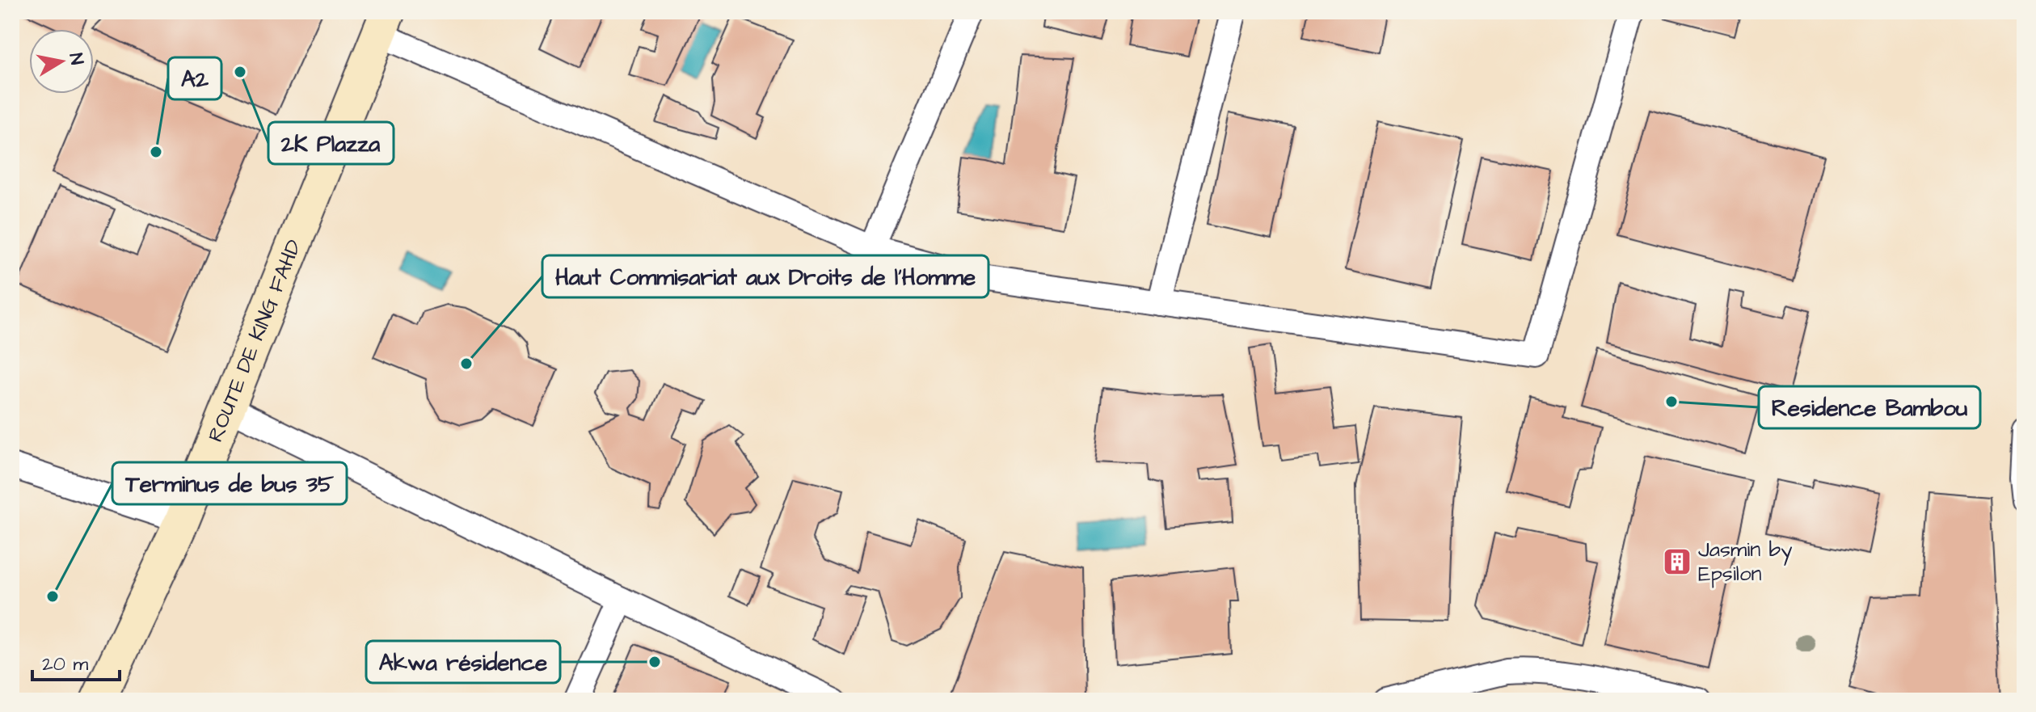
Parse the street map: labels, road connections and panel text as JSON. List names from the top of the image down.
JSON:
{
  "streets": {
    "street": ["ROUTE DE KING FAHD"]
  },
  "places": {
    "other": [
      "2K Plazza",
      "A2",
      "Haut Commisariat aux Droits de l'Homme",
      "Residence Bambou",
      "Terminus de bus 35",
      "Akwa résidence"
    ],
    "building": ["Jasmin by Epsilon"]
  },
  "scale_bar": "20 m",
  "north": "right"
}
